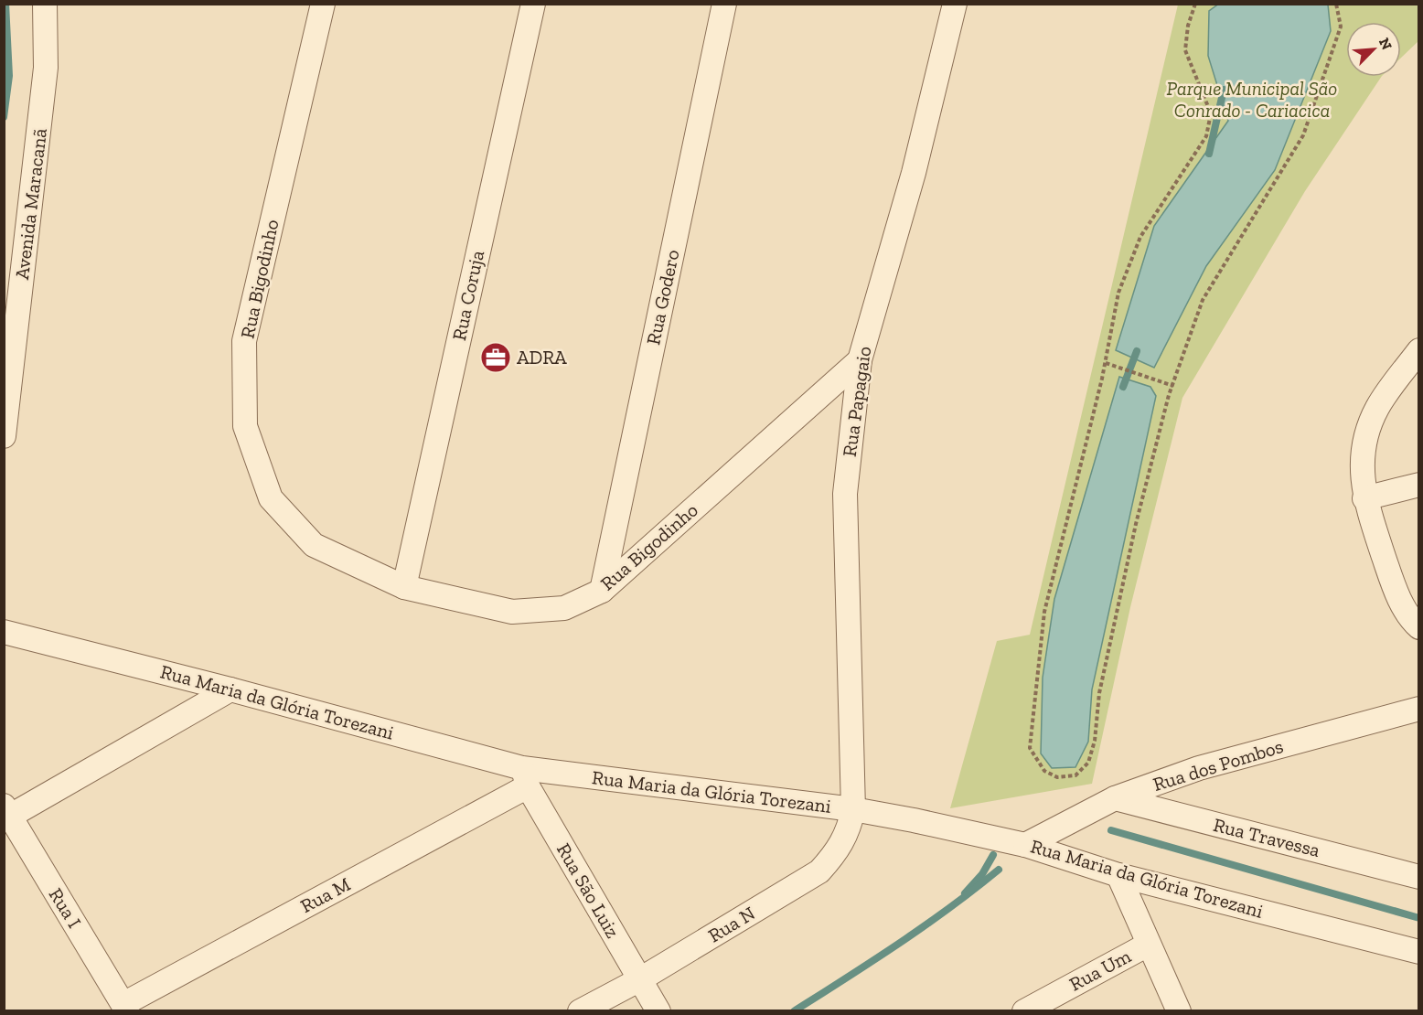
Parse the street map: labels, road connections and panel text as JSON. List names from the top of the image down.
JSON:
{
  "streets": {
    "street": [
      "Avenida Maracanã",
      "Rua Bigodinho",
      "Rua Coruja",
      "Rua Godero",
      "Rua Papagaio",
      "Rua Maria da Glória Torezani",
      "Rua dos Pombos",
      "Rua Travessa",
      "Rua São Luiz",
      "Rua M",
      "Rua I",
      "Rua N",
      "Rua Um"
    ]
  },
  "crossings": [
    ["Rua Bigodinho", "Rua Coruja"],
    ["Rua Bigodinho", "Rua Godero"],
    ["Rua Bigodinho", "Rua Papagaio"],
    ["Rua Papagaio", "Rua Maria da Glória Torezani"],
    ["Rua Papagaio", "Rua N"],
    ["Rua Maria da Glória Torezani", "Rua dos Pombos"],
    ["Rua Maria da Glória Torezani", "Rua São Luiz"],
    ["Rua Maria da Glória Torezani", "Rua M"],
    ["Rua Maria da Glória Torezani", "Rua N"],
    ["Rua dos Pombos", "Rua Travessa"],
    ["Rua São Luiz", "Rua M"],
    ["Rua São Luiz", "Rua N"],
    ["Rua M", "Rua I"]
  ],
  "parks": ["Parque Municipal São Conrado - Cariacica"],
  "places": {
    "office": ["ADRA"]
  },
  "north": "top right"
}
